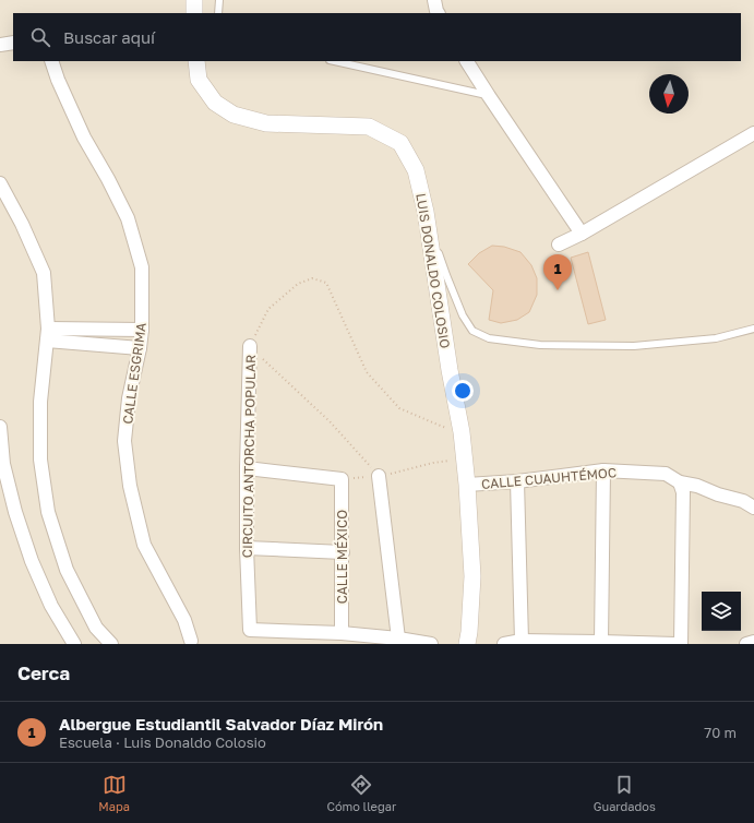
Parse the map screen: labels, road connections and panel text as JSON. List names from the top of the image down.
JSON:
{
  "streets": {
    "street": [
      "LUIS DONALDO COLOSIO",
      "CALLE ESGRIMA",
      "CIRCUITO ANTORCHA POPULAR",
      "CALLE CUAUHTÉMOC",
      "CALLE MÉXICO"
    ]
  },
  "crossings": [
    ["LUIS DONALDO COLOSIO", "CIRCUITO ANTORCHA POPULAR"],
    ["LUIS DONALDO COLOSIO", "CALLE CUAUHTÉMOC"],
    ["CIRCUITO ANTORCHA POPULAR", "CALLE MÉXICO"]
  ],
  "north": "bottom",
  "page": {
    "search": "Buscar aquí",
    "pins": "1",
    "heading": "Cerca",
    "list": [
      {
        "mark": "1",
        "name": "Albergue Estudiantil Salvador Díaz Mirón",
        "note": "Escuela · Luis Donaldo Colosio",
        "value": "70 m"
      }
    ],
    "nav": ["Mapa", "Cómo llegar", "Guardados"]
  }
}
